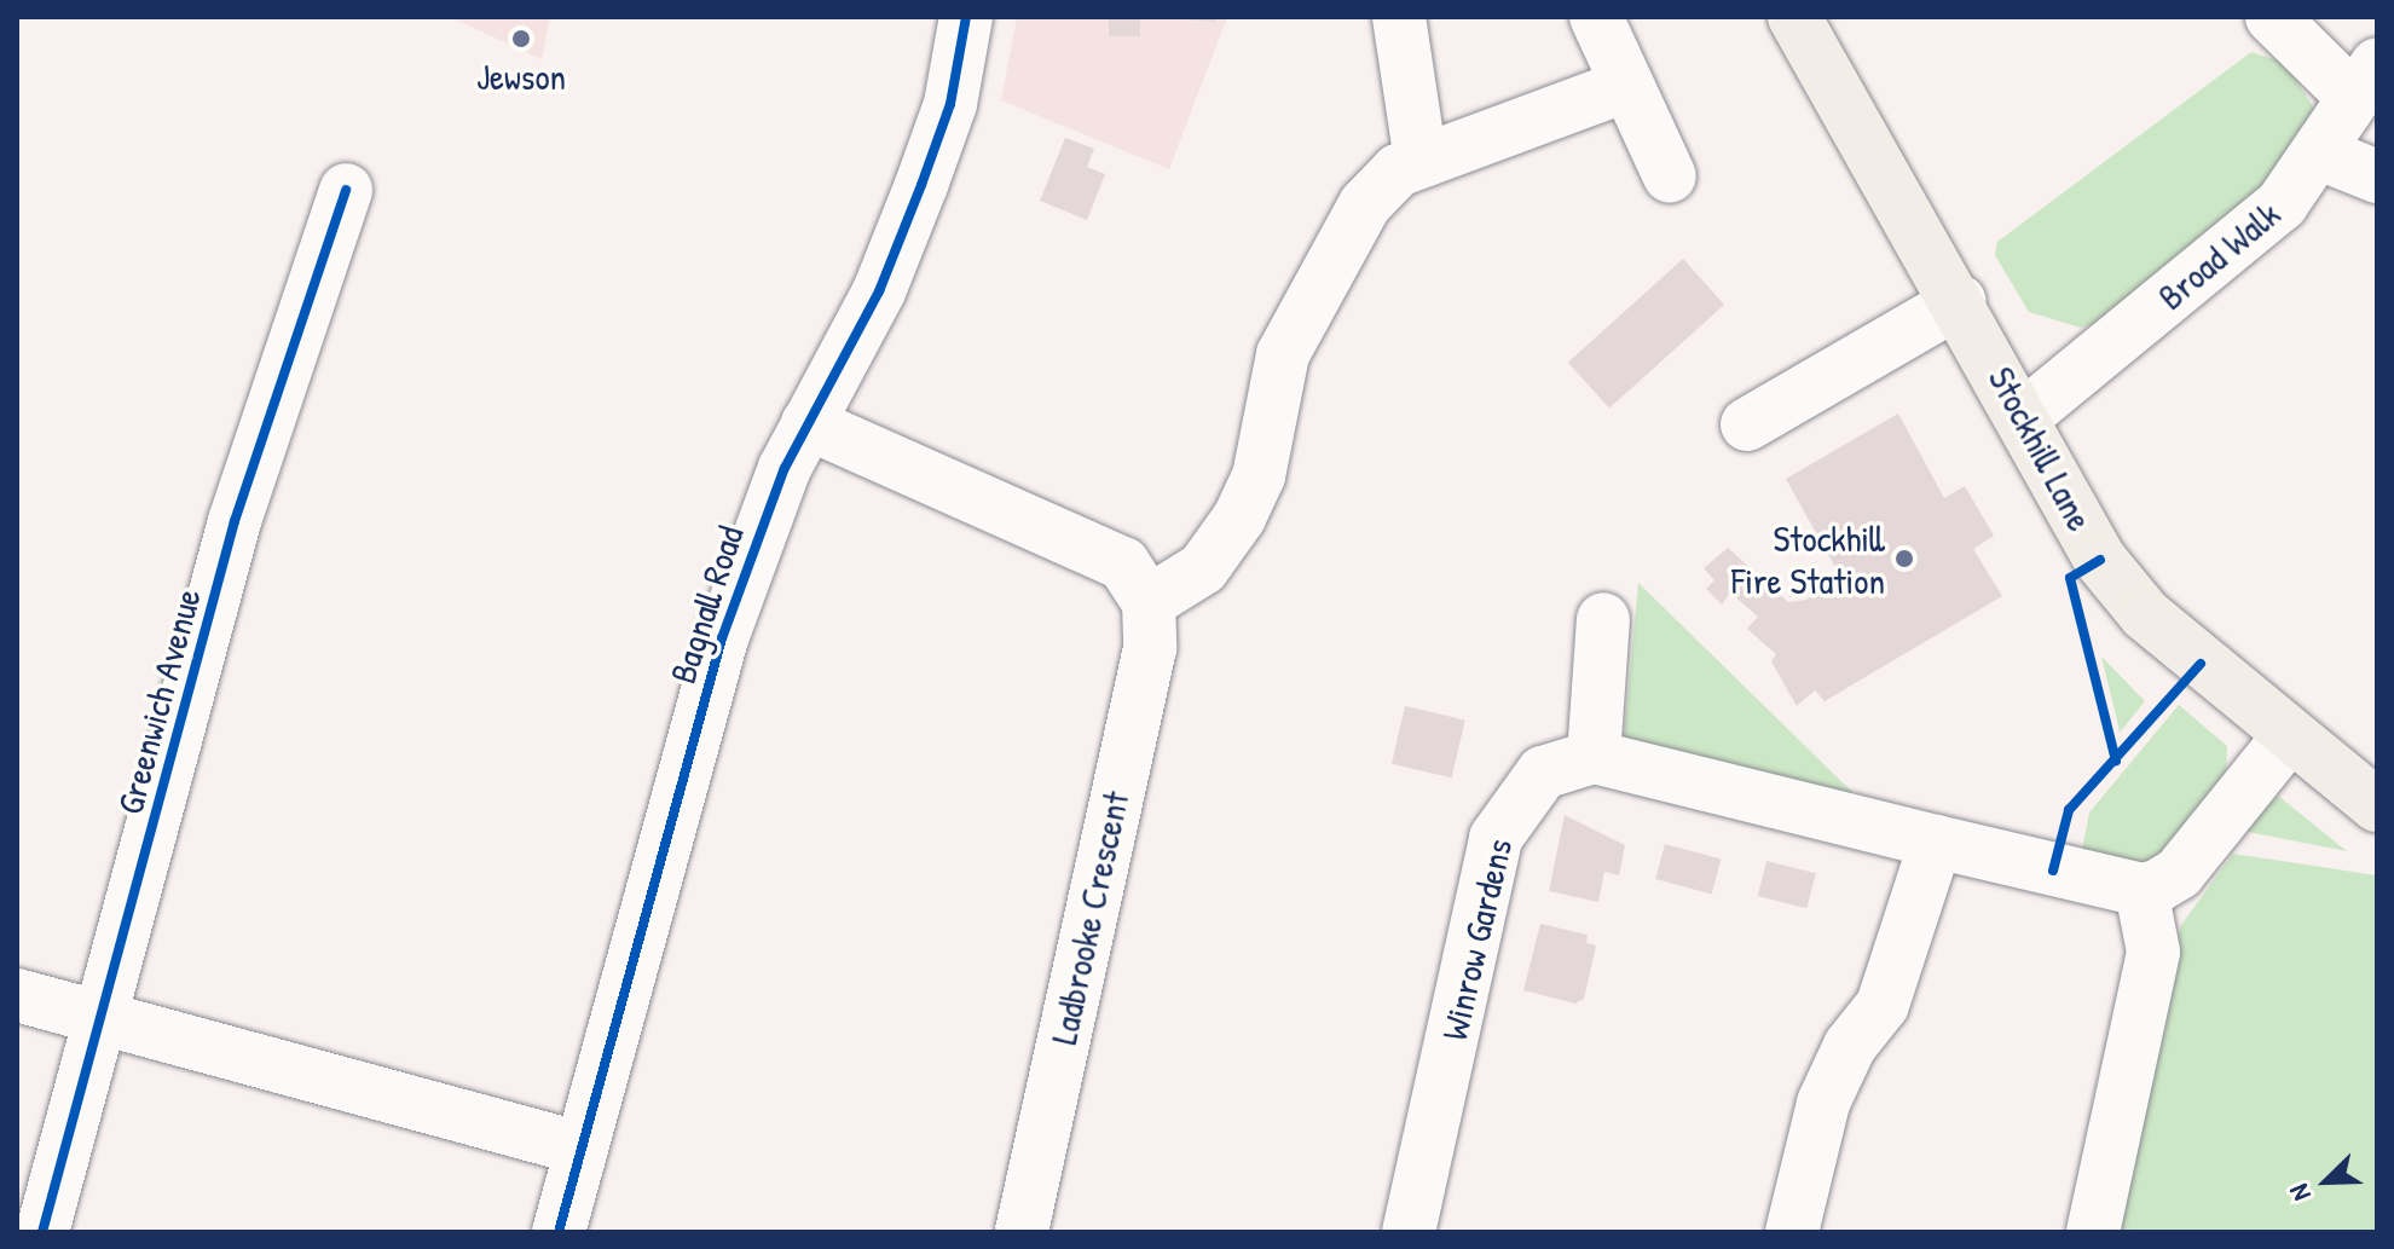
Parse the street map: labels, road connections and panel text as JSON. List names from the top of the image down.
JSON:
{
  "streets": {
    "main road": ["Stockhill Lane"],
    "street": [
      "Broad Walk",
      "Bagnall Road",
      "Greenwich Avenue",
      "Ladbrooke Crescent",
      "Winrow Gardens"
    ]
  },
  "crossings": [
    ["Broad Walk", "Stockhill Lane"]
  ],
  "places": ["Jewson", "Stockhill Fire Station"],
  "north": "bottom left"
}
